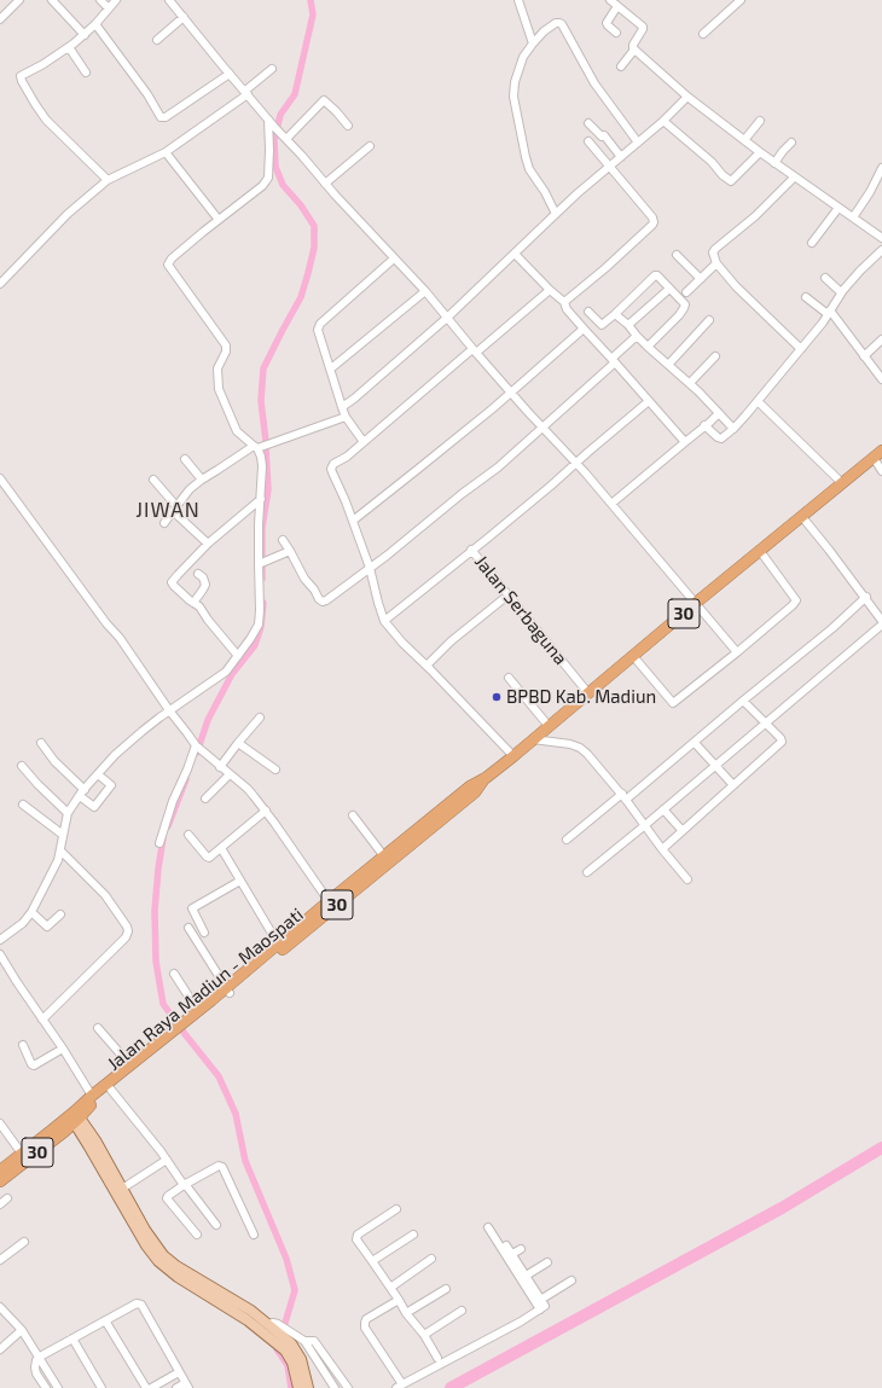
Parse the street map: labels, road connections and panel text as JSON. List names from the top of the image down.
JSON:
{
  "streets": {
    "highway": ["30", "Jalan Raya Madiun - Maospati"],
    "street": ["Jalan Serbaguna"]
  },
  "crossings": [
    ["Jalan Serbaguna", "Jalan Raya Madiun - Maospati"],
    ["30", "Jalan Raya Madiun - Maospati"]
  ],
  "districts": ["JIWAN"],
  "places": ["BPBD Kab. Madiun"]
}
